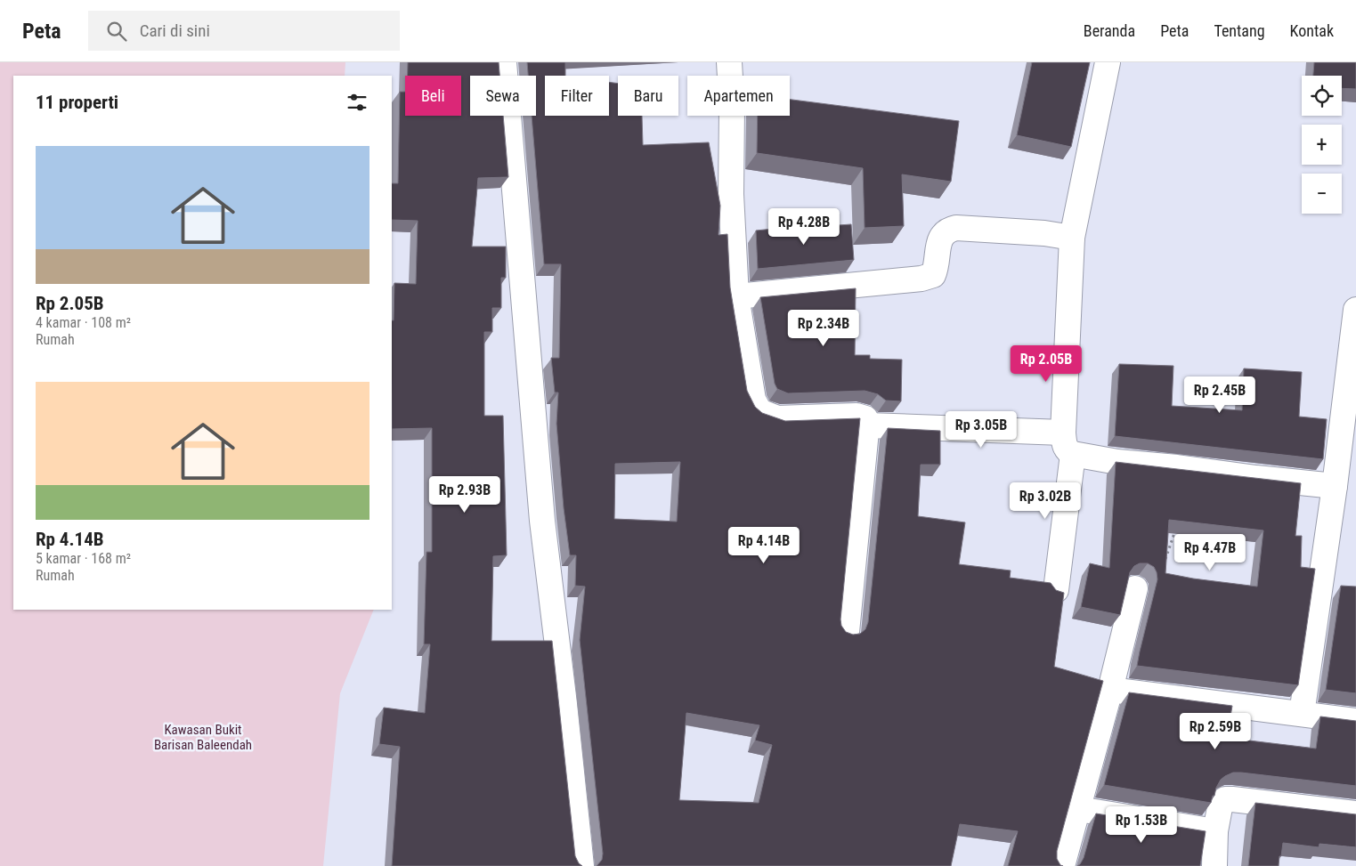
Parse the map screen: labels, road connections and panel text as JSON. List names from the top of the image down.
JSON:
{
  "parks": ["Kawasan Bukit Barisan Baleendah"],
  "page": {
    "header": "Peta",
    "search": "Cari di sini",
    "nav": [
      "Beranda",
      "Peta",
      "Tentang",
      "Kontak"
    ],
    "map_buttons": ["+", "−"],
    "chip": [
      "Beli",
      "Sewa",
      "Filter",
      "Baru",
      "Apartemen"
    ],
    "heading": "11 properti",
    "list": [
      {
        "name": "Rp 2.05B",
        "note": "4 kamar · 108 m² · Rumah"
      },
      {
        "name": "Rp 4.14B",
        "note": "5 kamar · 168 m² · Rumah"
      }
    ],
    "price": [
      "Rp 4.28B",
      "Rp 2.34B",
      "Rp 2.05B",
      "Rp 2.45B",
      "Rp 3.05B",
      "Rp 2.93B",
      "Rp 3.02B",
      "Rp 4.14B",
      "Rp 4.47B",
      "Rp 2.59B",
      "Rp 1.53B"
    ]
  }
}
